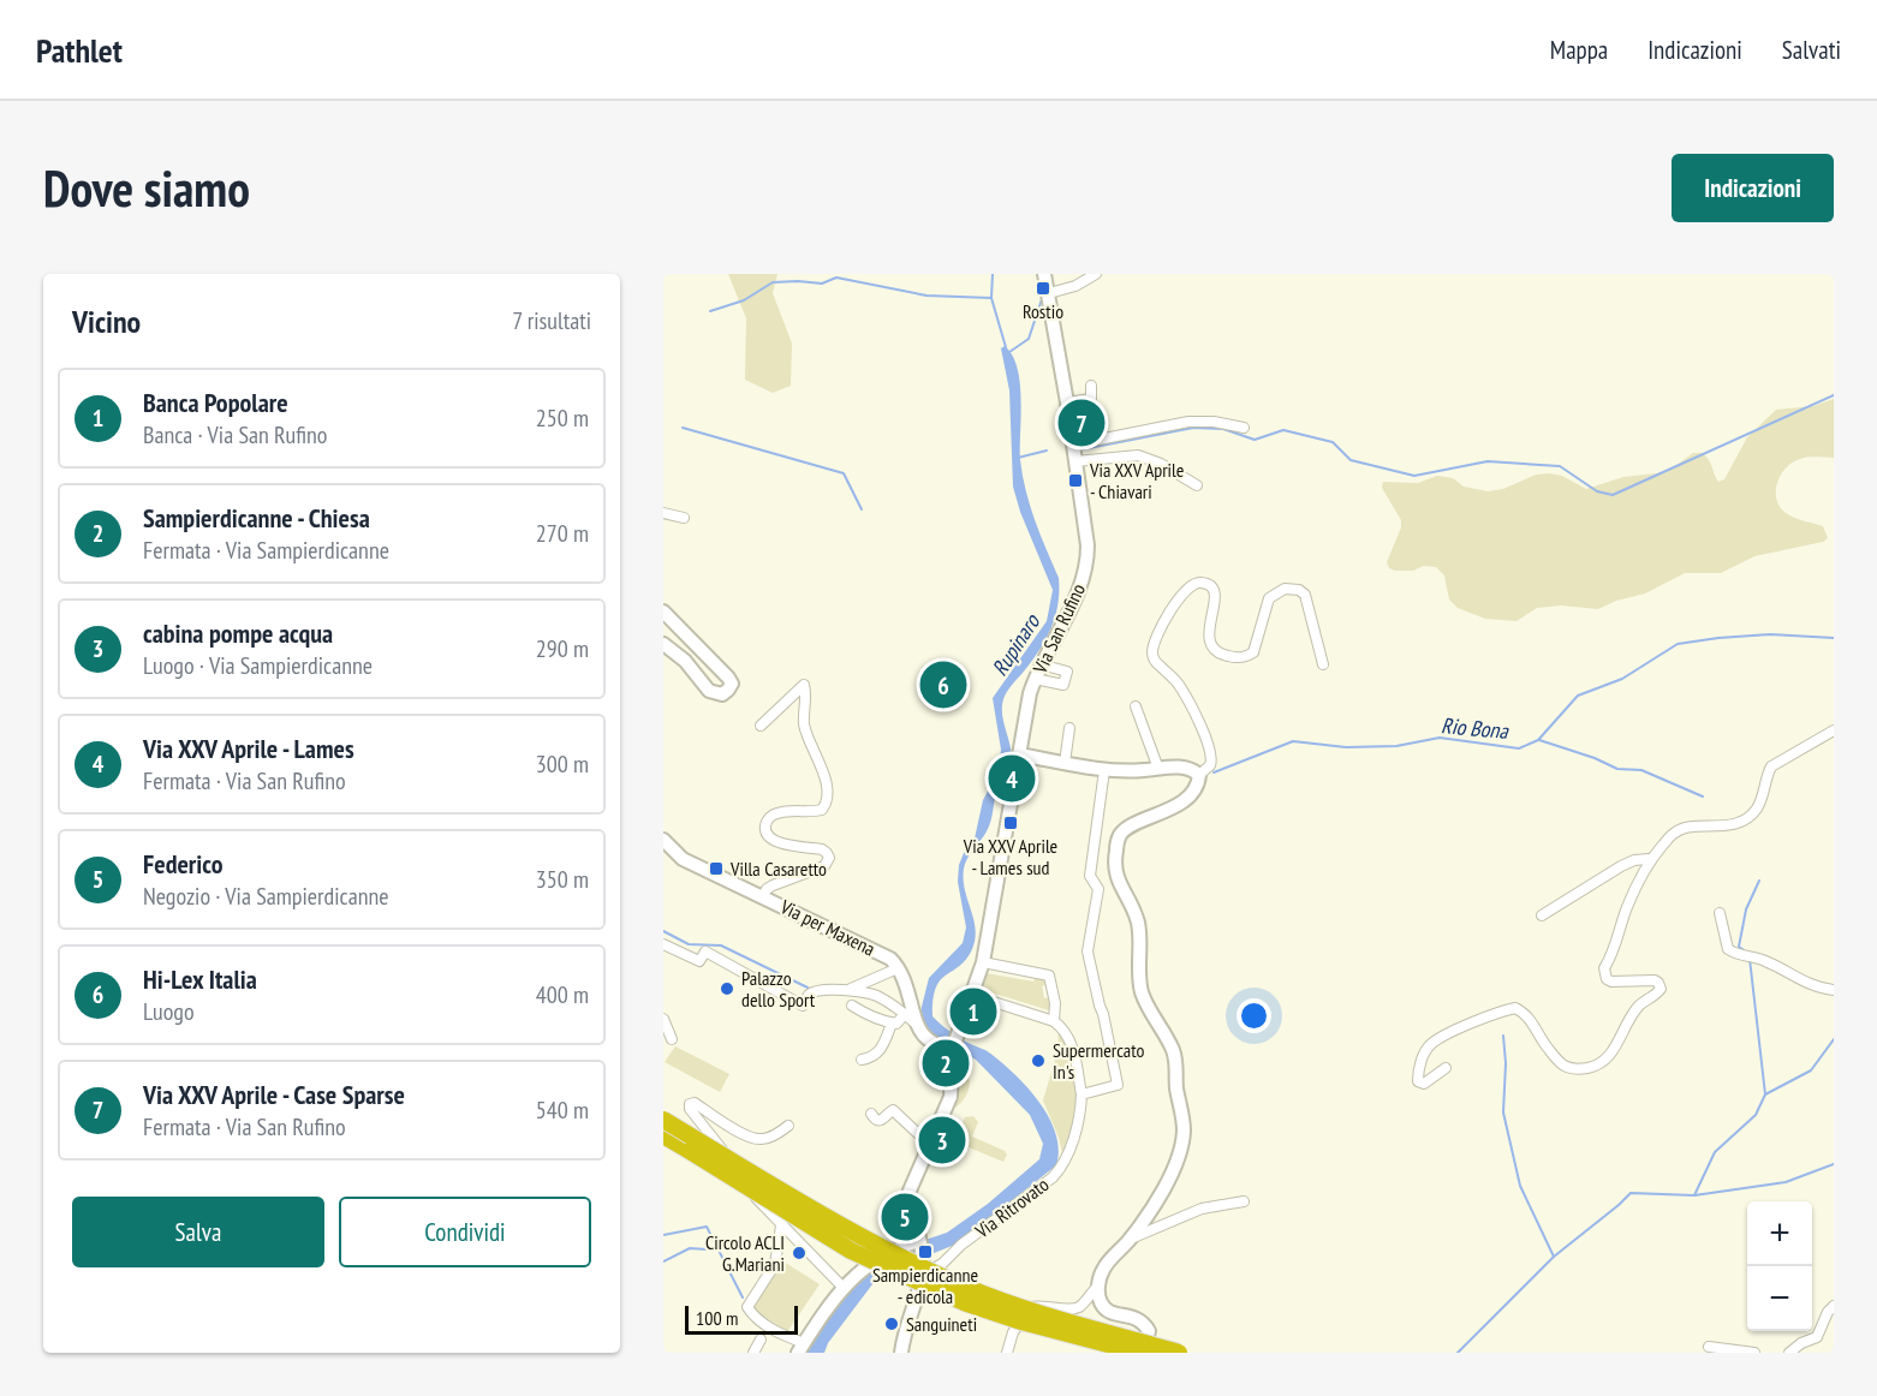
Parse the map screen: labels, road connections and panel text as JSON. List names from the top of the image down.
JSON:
{
  "streets": {
    "street": ["Via San Rufino", "Via per Maxena", "Via Ritrovato"]
  },
  "crossings": [
    ["Via San Rufino", "Via Ritrovato"]
  ],
  "water": ["Rupinaro", "Rio Bona"],
  "places": {
    "transit": [
      "Rostio",
      "Via XXV Aprile - Chiavari",
      "Via XXV Aprile - Lames sud",
      "Villa Casaretto",
      "Sampierdicanne - edicola"
    ],
    "other": [
      "Palazzo dello Sport",
      "Supermercato In's",
      "Circolo ACLI G.Mariani",
      "Sanguineti"
    ]
  },
  "scale_bar": "100 m",
  "page": {
    "header": "Pathlet",
    "nav": ["Mappa", "Indicazioni", "Salvati"],
    "buttons": [
      "Indicazioni",
      ["Salva", "Condividi"]
    ],
    "title": "Dove siamo",
    "heading": ["Vicino", "7 risultati"],
    "list": [
      {
        "mark": "1",
        "name": "Banca Popolare",
        "note": "Banca · Via San Rufino",
        "value": "250 m"
      },
      {
        "mark": "2",
        "name": "Sampierdicanne - Chiesa",
        "note": "Fermata · Via Sampierdicanne",
        "value": "270 m"
      },
      {
        "mark": "3",
        "name": "cabina pompe acqua",
        "note": "Luogo · Via Sampierdicanne",
        "value": "290 m"
      },
      {
        "mark": "4",
        "name": "Via XXV Aprile - Lames",
        "note": "Fermata · Via San Rufino",
        "value": "300 m"
      },
      {
        "mark": "5",
        "name": "Federico",
        "note": "Negozio · Via Sampierdicanne",
        "value": "350 m"
      },
      {
        "mark": "6",
        "name": "Hi-Lex Italia",
        "note": "Luogo",
        "value": "400 m"
      },
      {
        "mark": "7",
        "name": "Via XXV Aprile - Case Sparse",
        "note": "Fermata · Via San Rufino",
        "value": "540 m"
      }
    ],
    "pins": [
      "7",
      "6",
      "4",
      "1",
      "2",
      "3",
      "5"
    ],
    "map_buttons": ["+", "−"],
    "scale": "100 m"
  }
}
